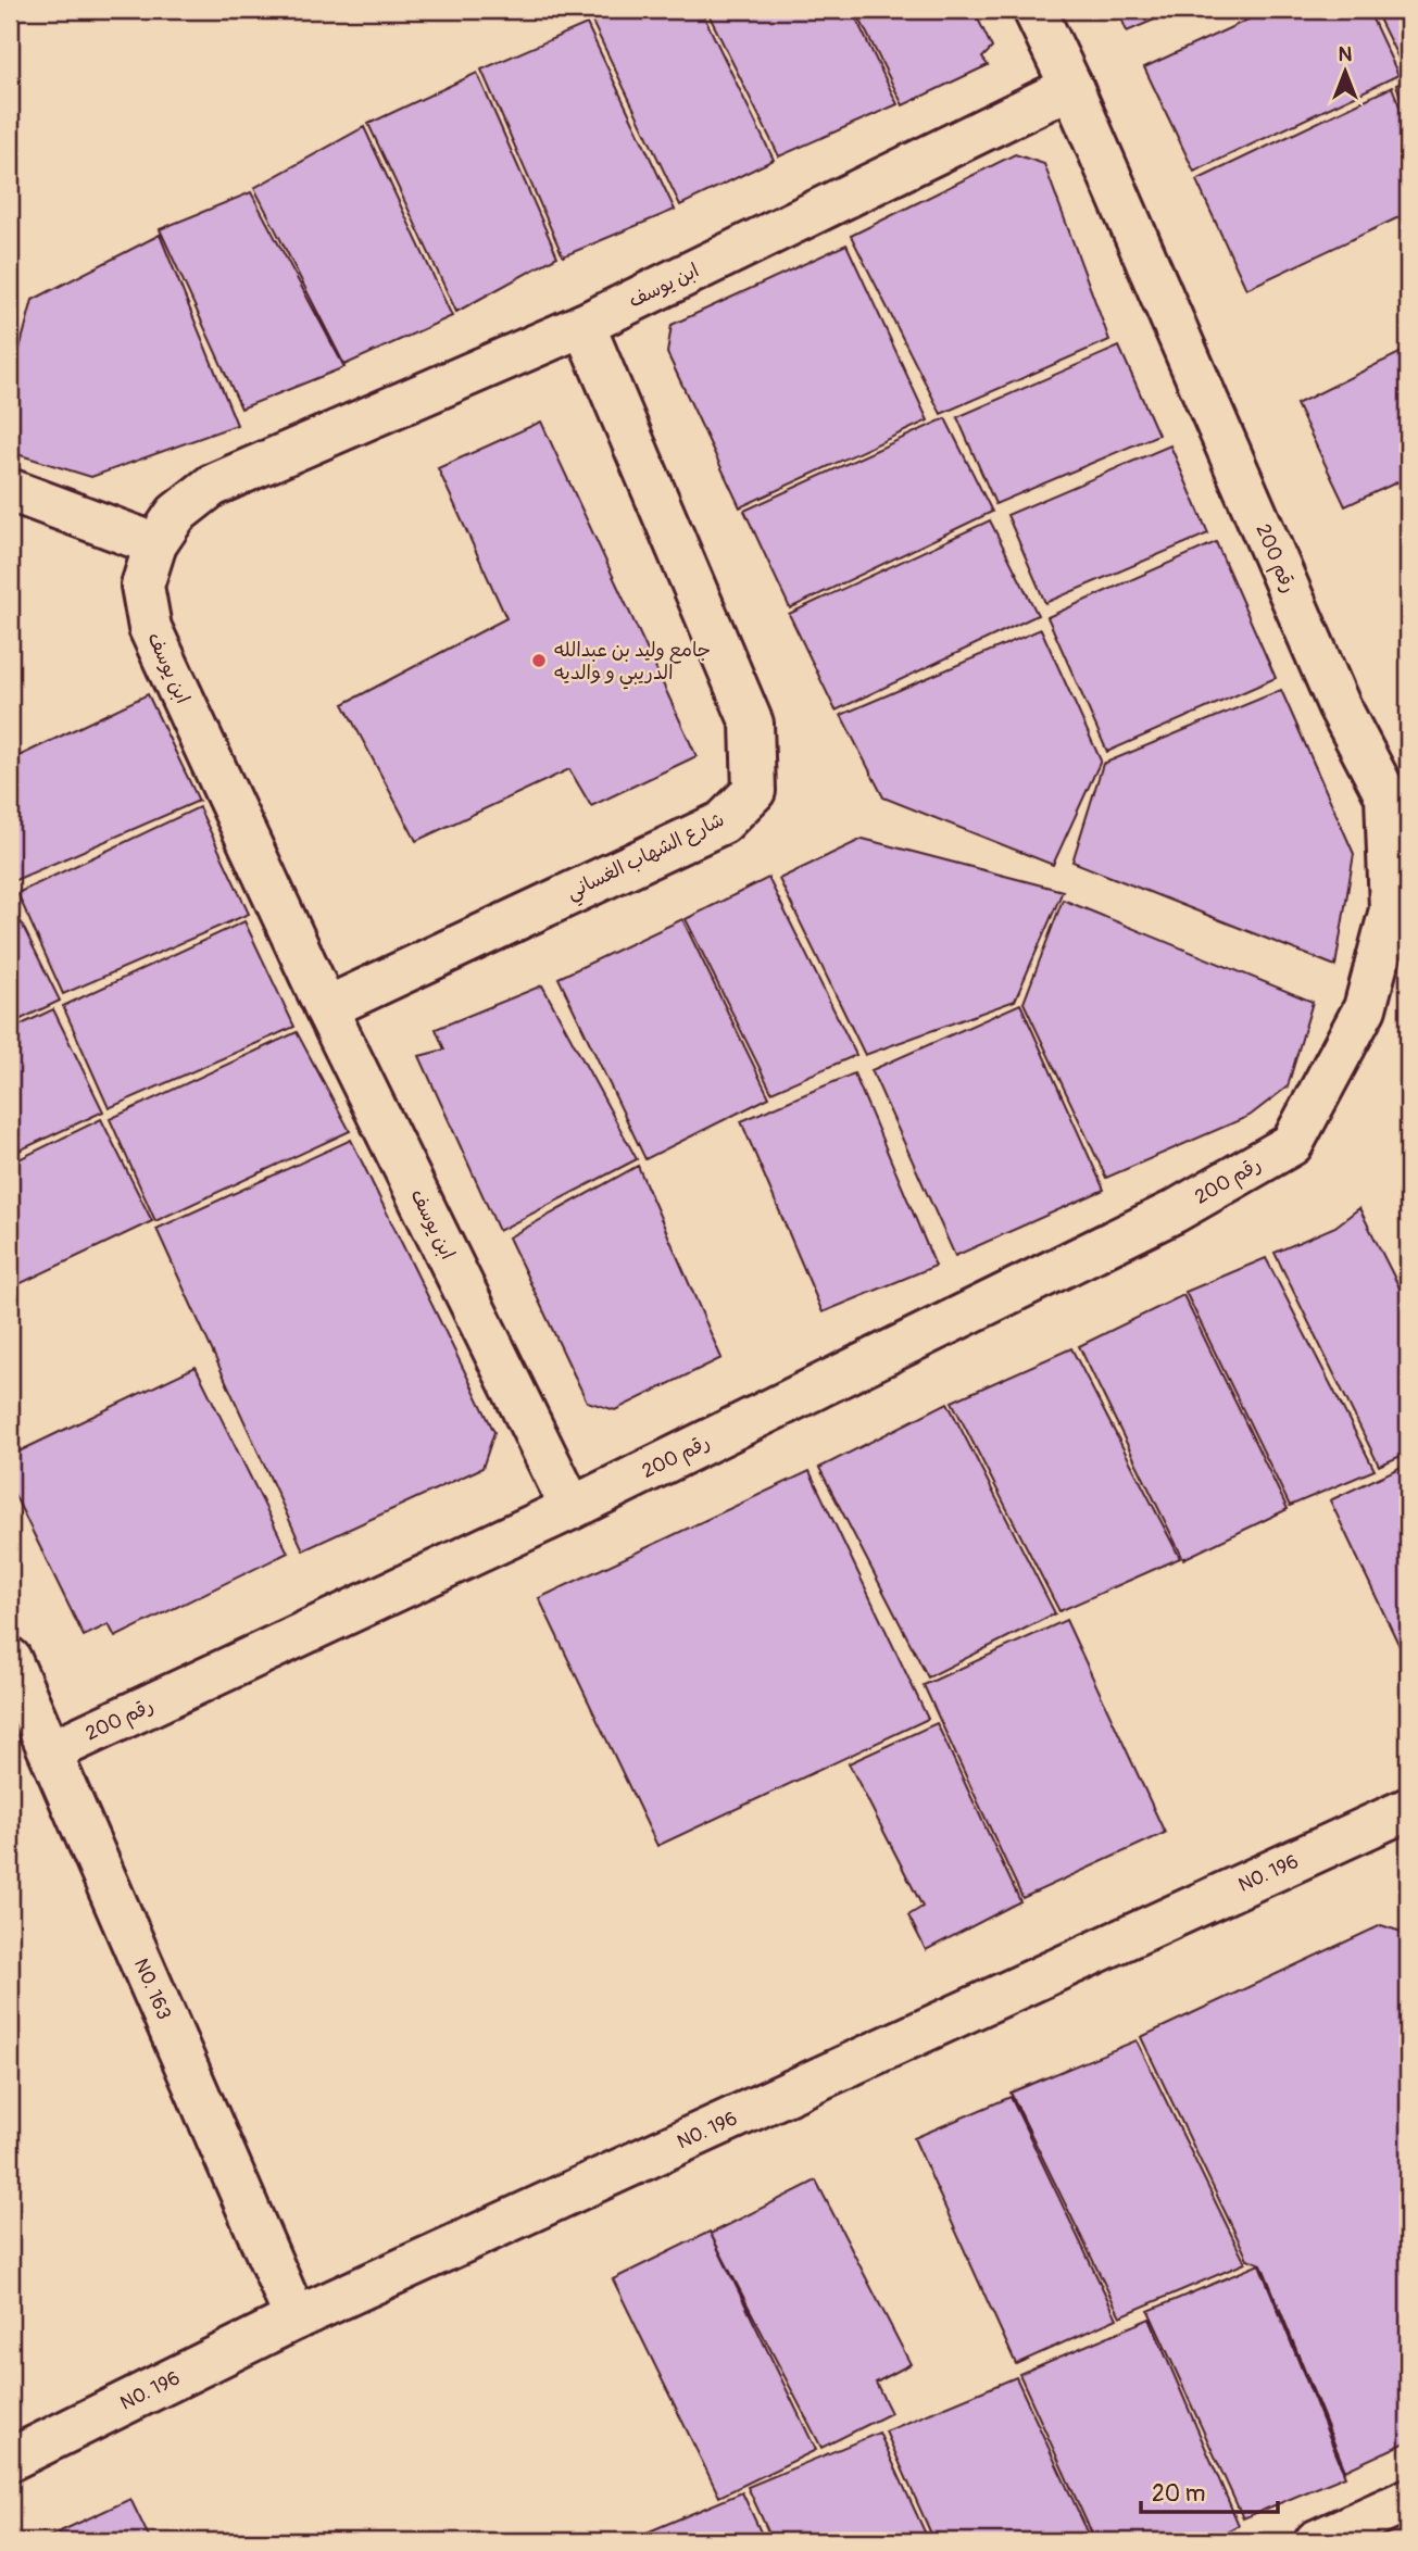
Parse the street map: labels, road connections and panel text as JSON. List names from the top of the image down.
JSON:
{
  "streets": {
    "street": [
      "ابن يوسف",
      "رقم 200",
      "شارع الشهاب الغساني",
      "NO. 196",
      "NO. 163"
    ]
  },
  "crossings": [
    ["ابن يوسف", "رقم 200"],
    ["ابن يوسف", "شارع الشهاب الغساني"],
    ["رقم 200", "NO. 163"],
    ["NO. 196", "NO. 163"]
  ],
  "places": ["جامع وليد بن عبدالله الدريبي و والديه"],
  "scale_bar": "20 m",
  "north": "top"
}
